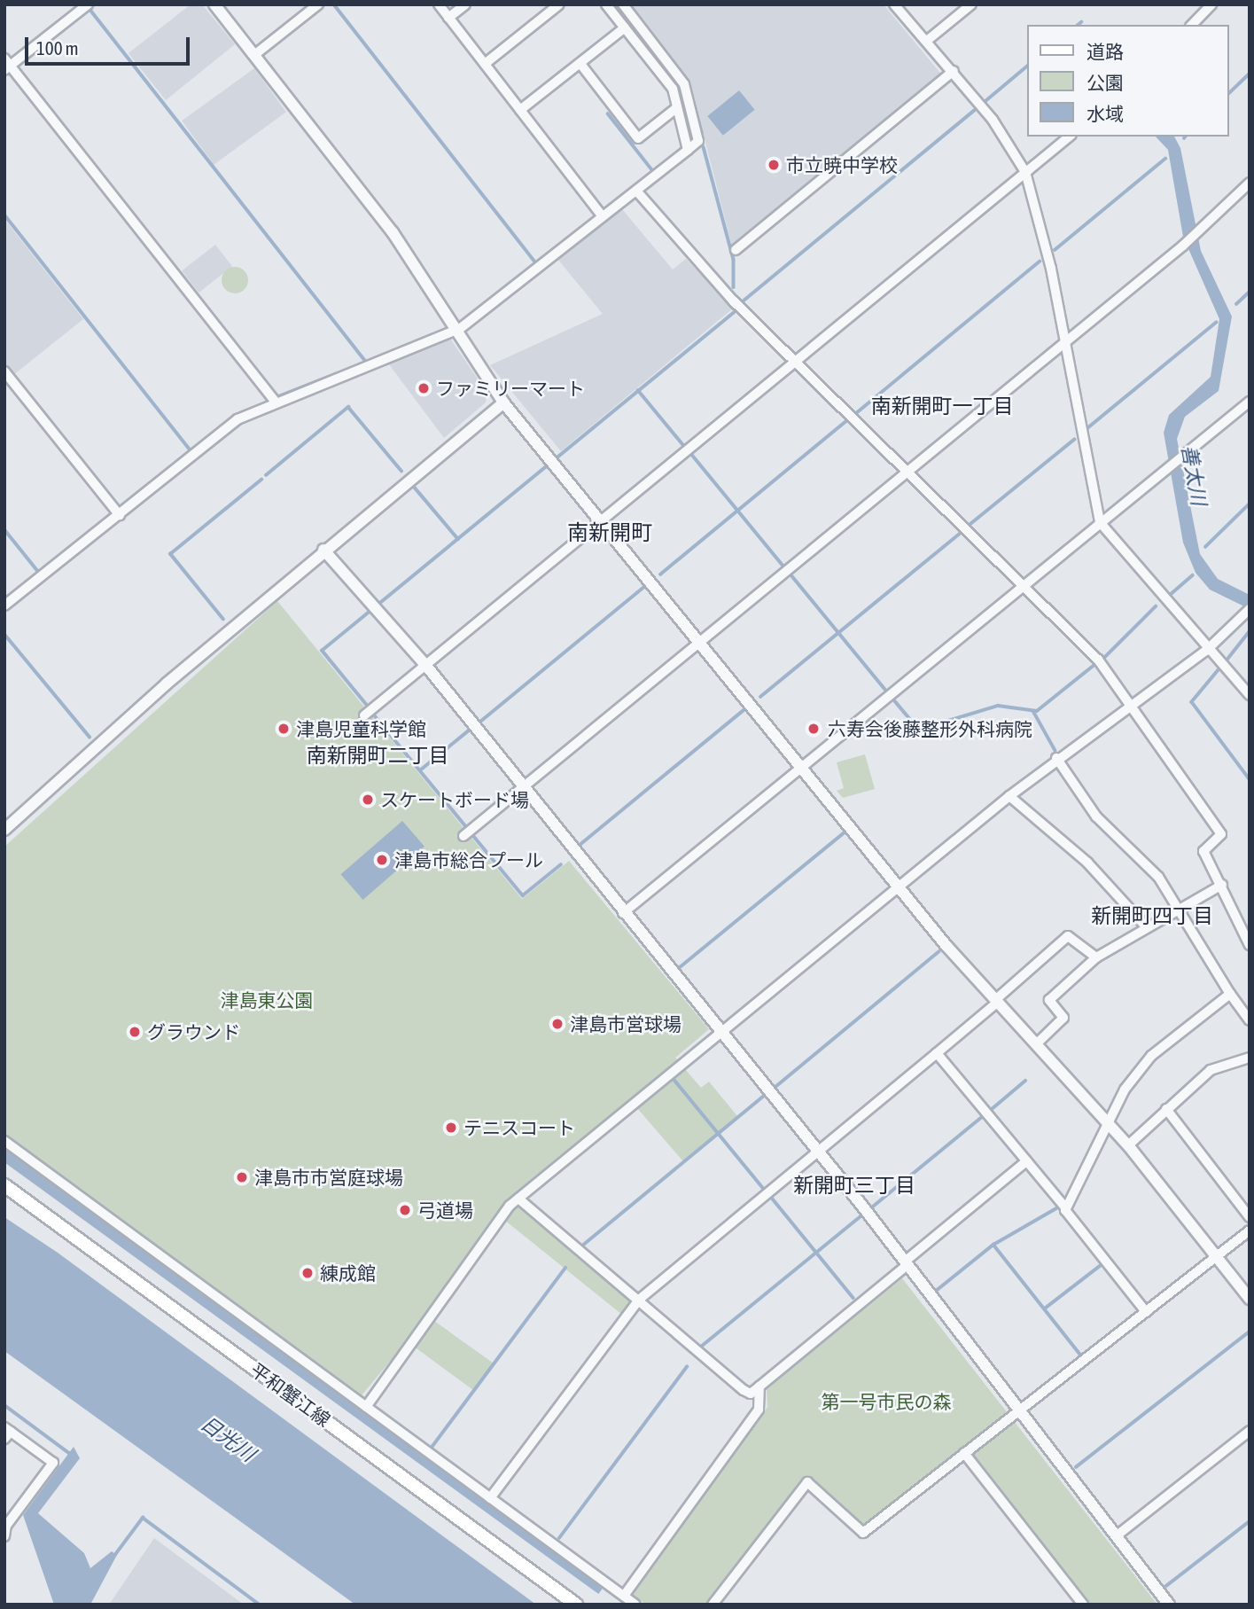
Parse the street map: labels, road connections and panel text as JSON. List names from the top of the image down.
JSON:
{
  "streets": {
    "main road": ["平和蟹江線"]
  },
  "districts": [
    "南新開町一丁目",
    "南新開町",
    "南新開町二丁目",
    "新開町四丁目",
    "新開町三丁目"
  ],
  "water": ["善太川", "日光川"],
  "parks": ["津島東公園", "第一号市民の森"],
  "places": [
    "市立暁中学校",
    "ファミリーマート",
    "津島児童科学館",
    "六寿会後藤整形外科病院",
    "スケートボード場",
    "津島市総合プール",
    "津島市営球場",
    "グラウンド",
    "テニスコート",
    "津島市市営庭球場",
    "弓道場",
    "練成館"
  ],
  "legend": ["道路", "公園", "水域"],
  "scale_bar": "100 m"
}
